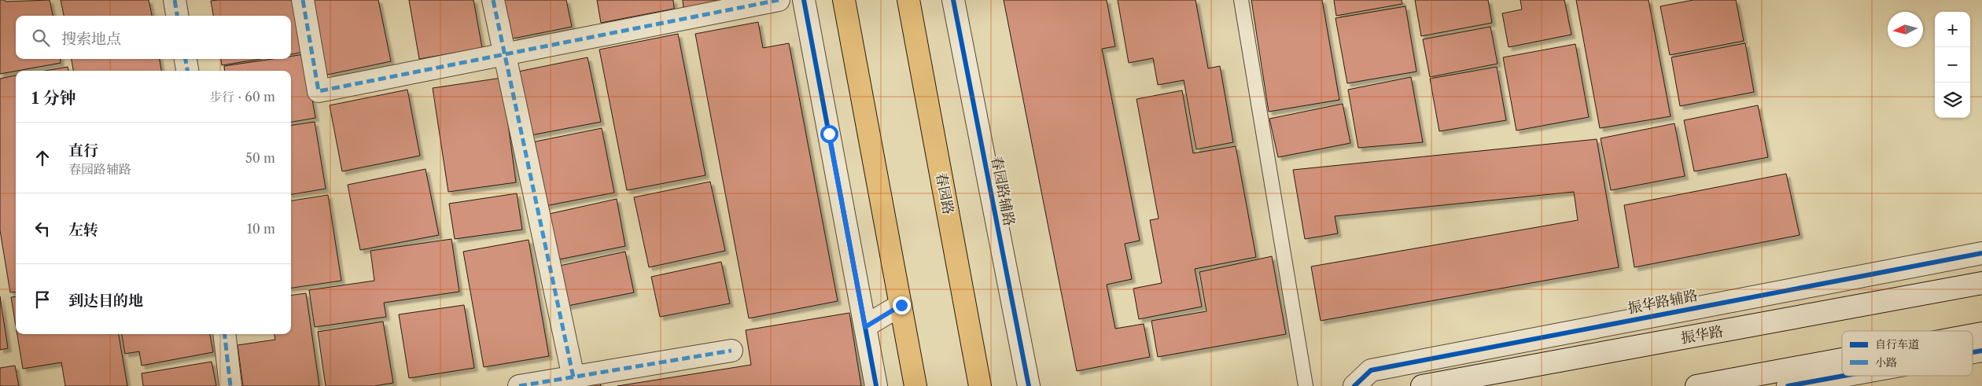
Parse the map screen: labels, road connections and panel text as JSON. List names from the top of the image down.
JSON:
{
  "streets": {
    "main road": ["春园路"],
    "street": ["春园路辅路", "振华路辅路", "振华路"]
  },
  "legend": ["自行车道", "小路"],
  "north": "left",
  "page": {
    "map_buttons": ["+", "−"],
    "search": "搜索地点",
    "heading": ["1 分钟", "步行 · 60 m"],
    "list": [
      ["直行", "春园路辅路", "50 m"],
      ["左转", "10 m"],
      "到达目的地"
    ]
  }
}
